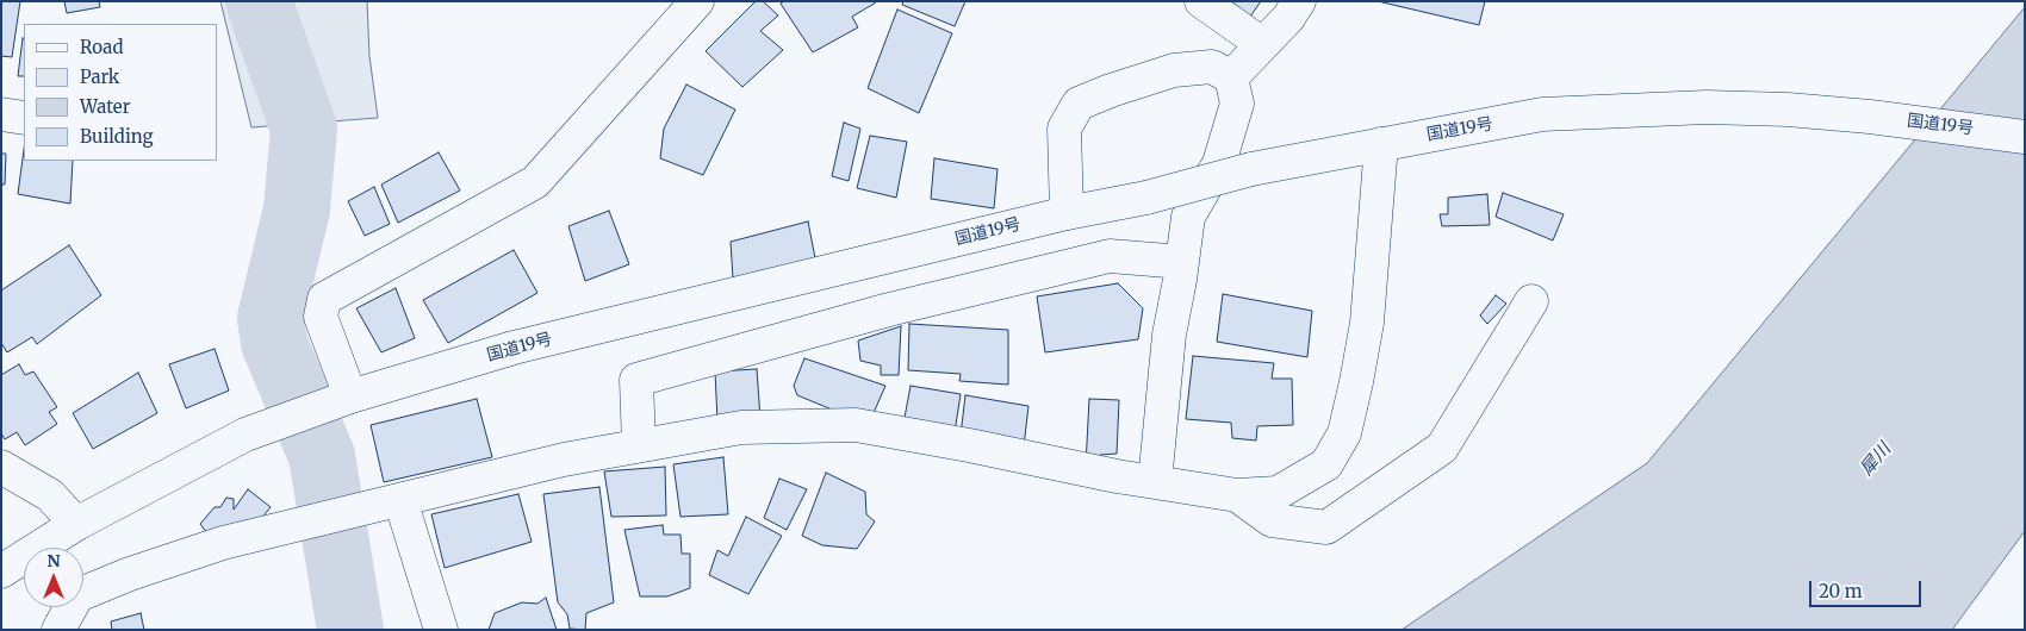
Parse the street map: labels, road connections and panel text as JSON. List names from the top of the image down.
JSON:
{
  "streets": {
    "main road": ["国道19号"]
  },
  "water": ["犀川"],
  "legend": [
    "Road",
    "Park",
    "Water",
    "Building"
  ],
  "scale_bar": "20 m",
  "north": "top"
}
